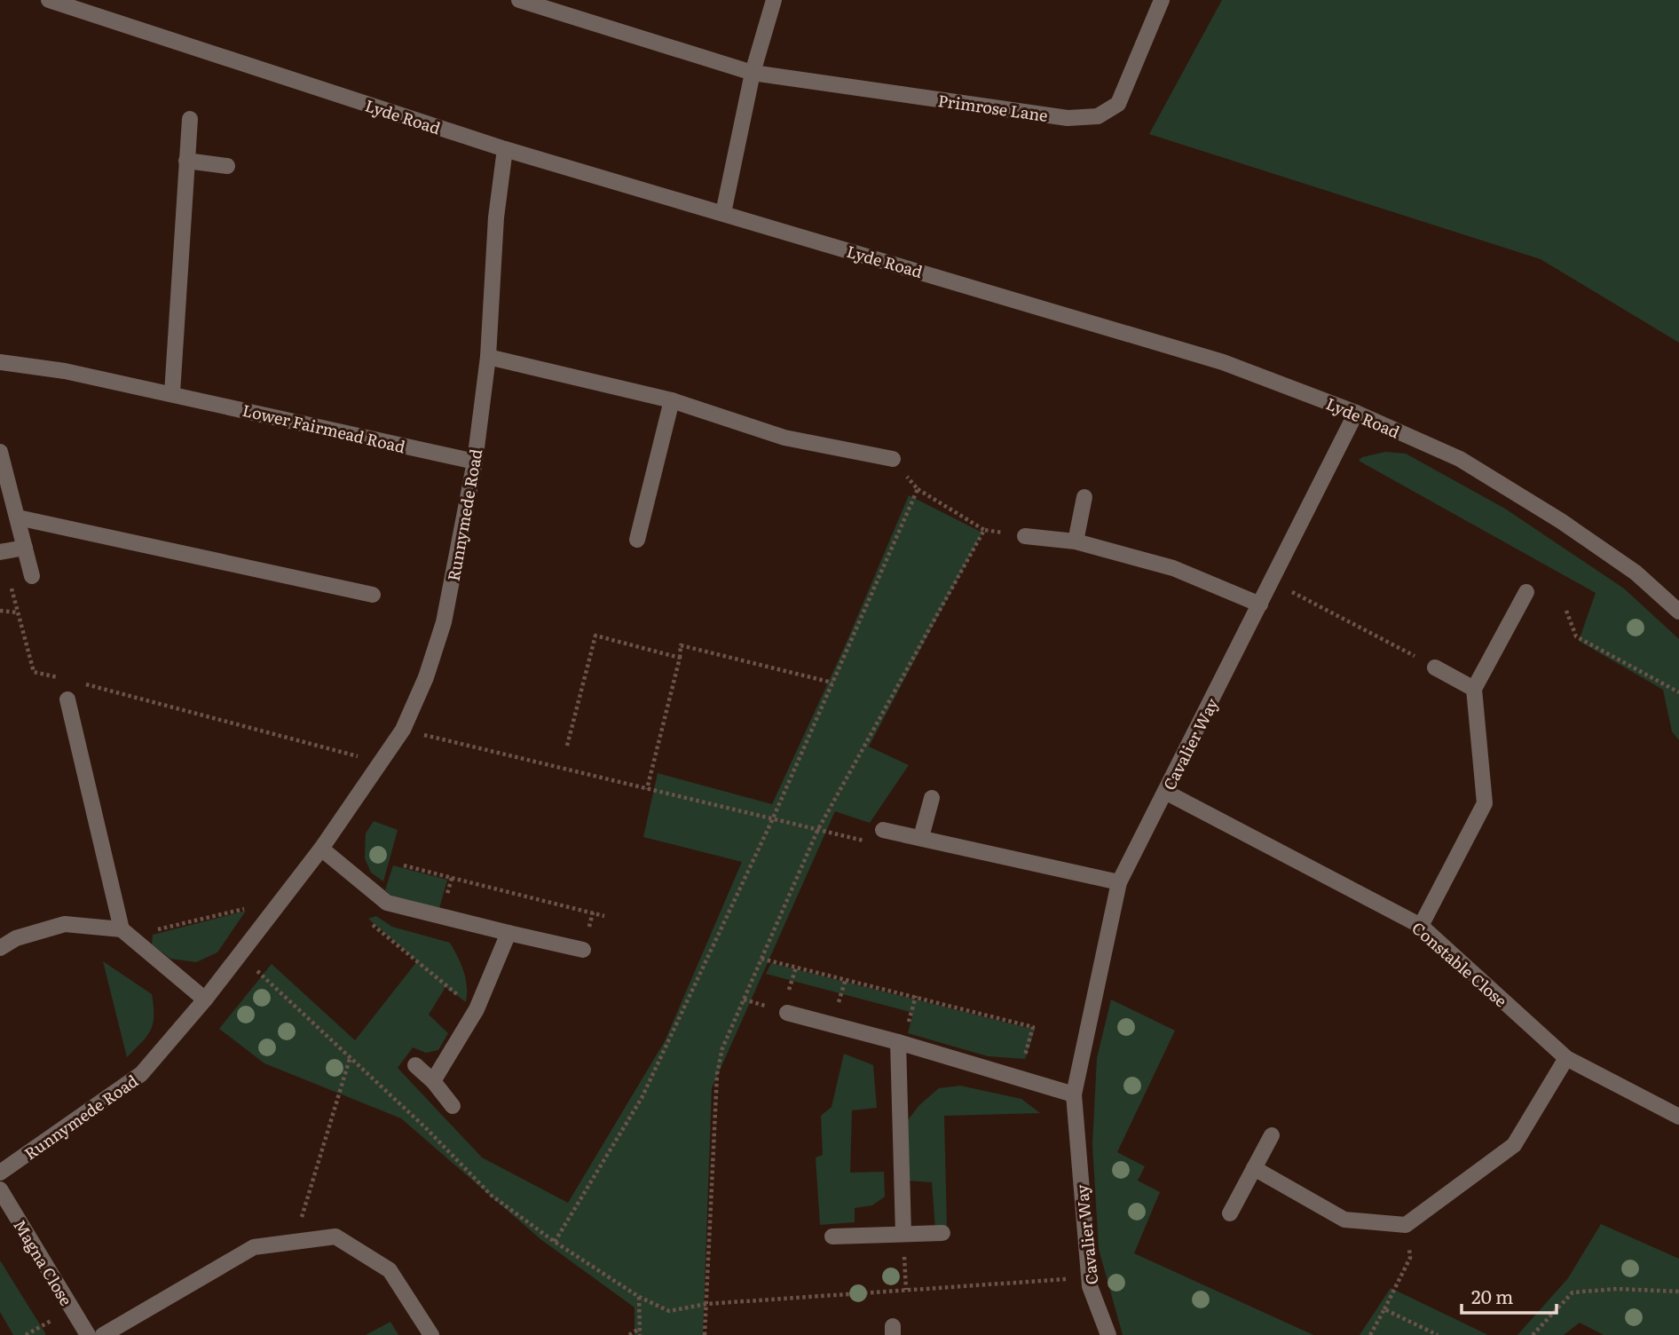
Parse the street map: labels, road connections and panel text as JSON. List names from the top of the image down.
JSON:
{
  "streets": {
    "street": [
      "Primrose Lane",
      "Lyde Road",
      "Lower Fairmead Road",
      "Runnymede Road",
      "Cavalier Way",
      "Constable Close",
      "Magna Close"
    ]
  },
  "crossings": [
    ["Lyde Road", "Runnymede Road"],
    ["Lyde Road", "Cavalier Way"],
    ["Lower Fairmead Road", "Runnymede Road"],
    ["Cavalier Way", "Constable Close"]
  ],
  "scale_bar": "20 m"
}
